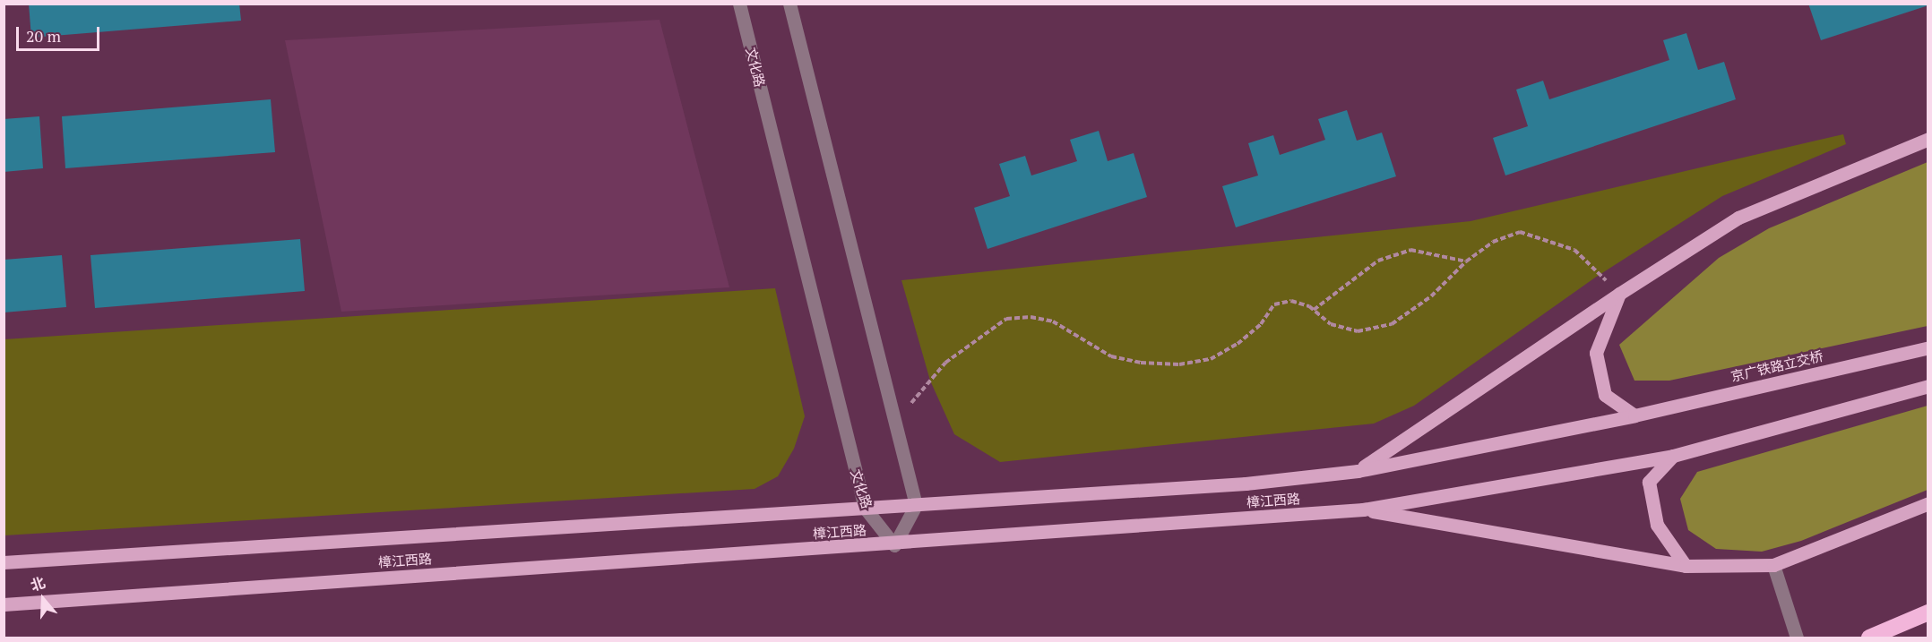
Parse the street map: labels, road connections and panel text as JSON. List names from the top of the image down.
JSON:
{
  "streets": {
    "main road": ["京广铁路立交桥", "樟江西路"],
    "street": ["文化路"]
  },
  "crossings": [
    ["文化路", "樟江西路"],
    ["京广铁路立交桥", "樟江西路"]
  ],
  "scale_bar": "20 m",
  "north": "top"
}
